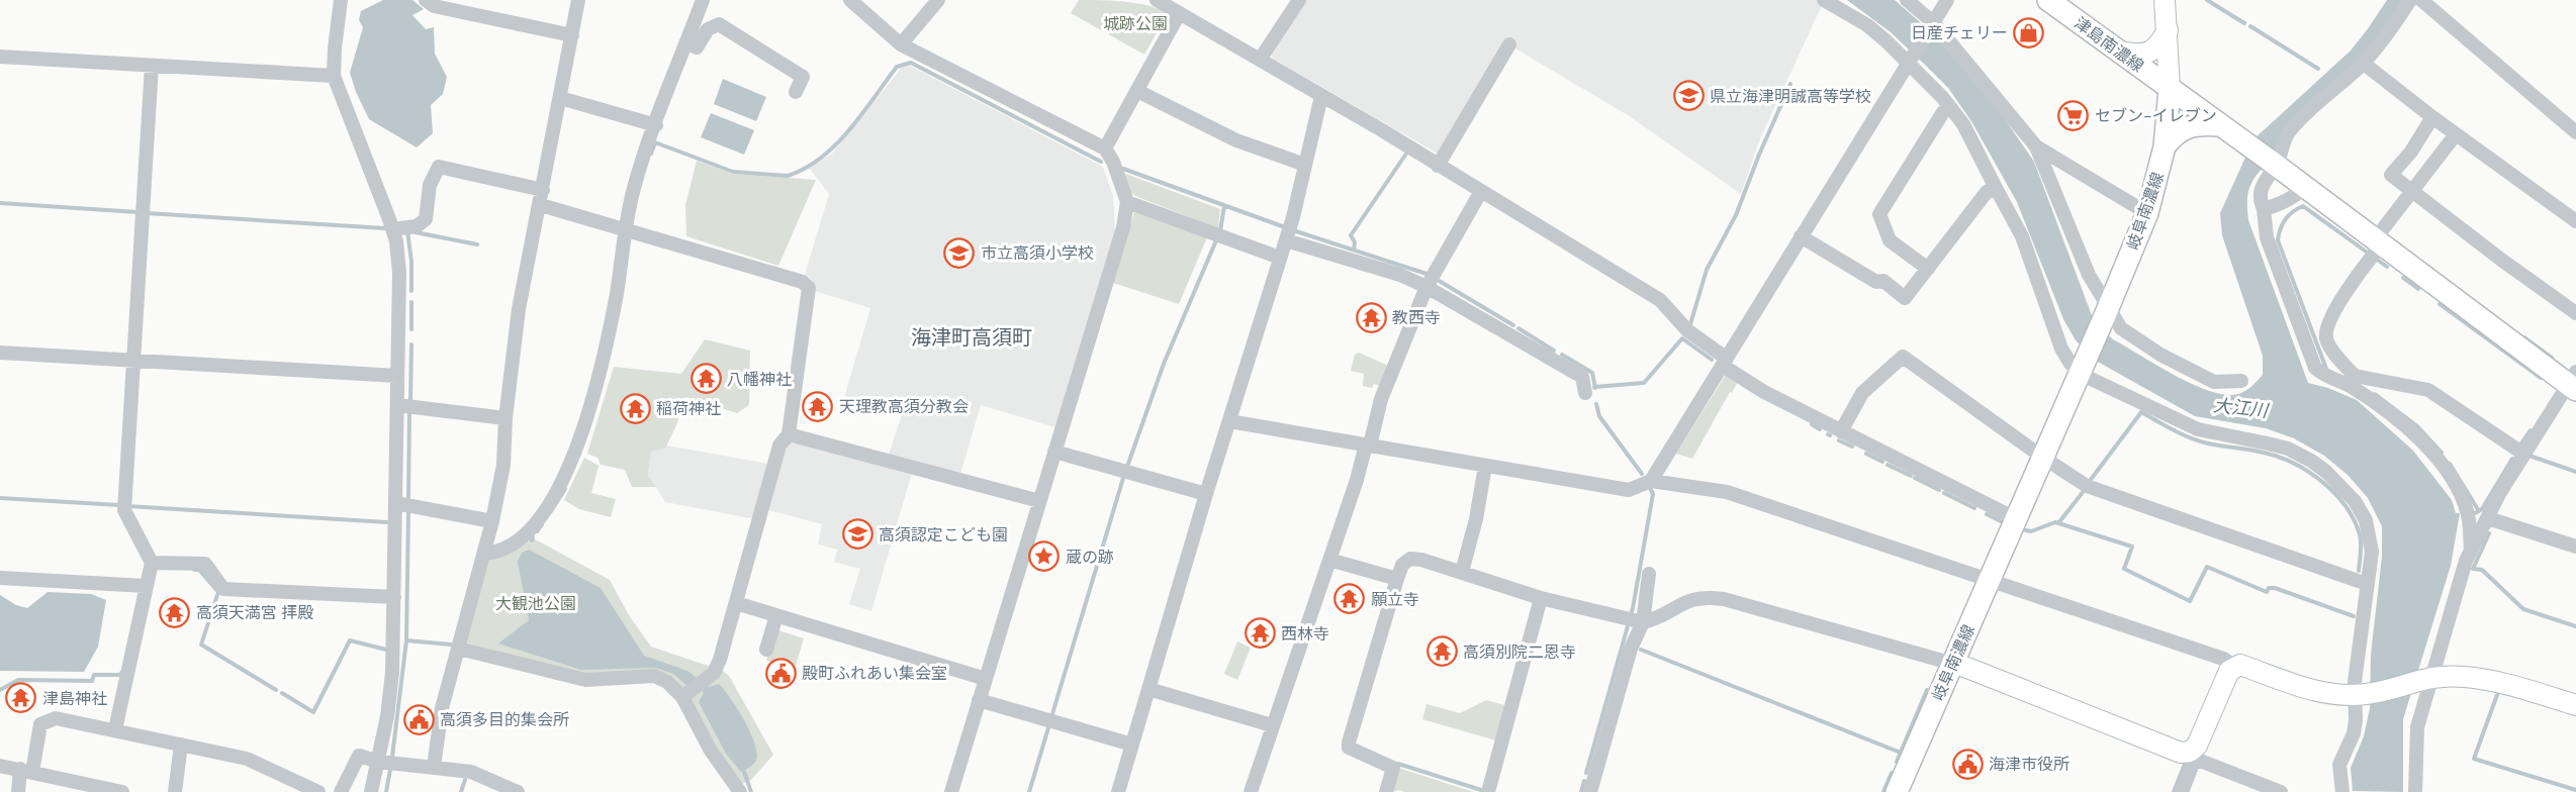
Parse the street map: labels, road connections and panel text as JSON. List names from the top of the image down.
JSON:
{
  "streets": {
    "main road": ["津島南濃線", "岐阜南濃線"]
  },
  "crossings": [
    ["津島南濃線", "岐阜南濃線"]
  ],
  "districts": ["海津町高須町"],
  "water": ["大江川"],
  "parks": ["城跡公園", "大観池公園"],
  "places": {
    "shop": ["日産チェリー"],
    "school or university": ["県立海津明誠高等学校", "市立高須小学校", "高須認定こども園"],
    "supermarket": ["セブン-イレブン"],
    "temple": [
      "教西寺",
      "八幡神社",
      "天理教高須分教会",
      "稲荷神社",
      "願立寺",
      "高須天満宮 拝殿",
      "西林寺",
      "高須別院二恩寺",
      "津島神社"
    ],
    "place": ["蔵の跡"],
    "public building": ["殿町ふれあい集会室", "高須多目的集会所", "海津市役所"]
  }
}
